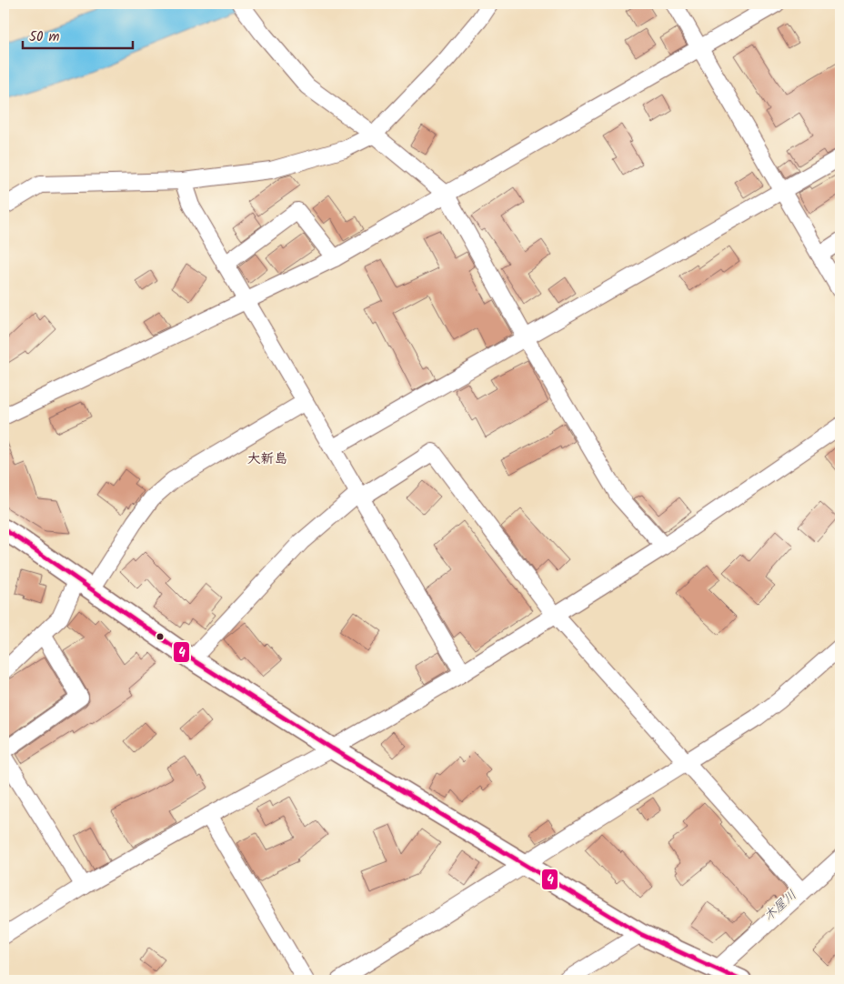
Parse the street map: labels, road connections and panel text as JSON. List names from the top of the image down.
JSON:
{
  "districts": ["大新島"],
  "water": ["木屋川"],
  "lines": ["transit line 4"],
  "scale_bar": "50 m"
}
